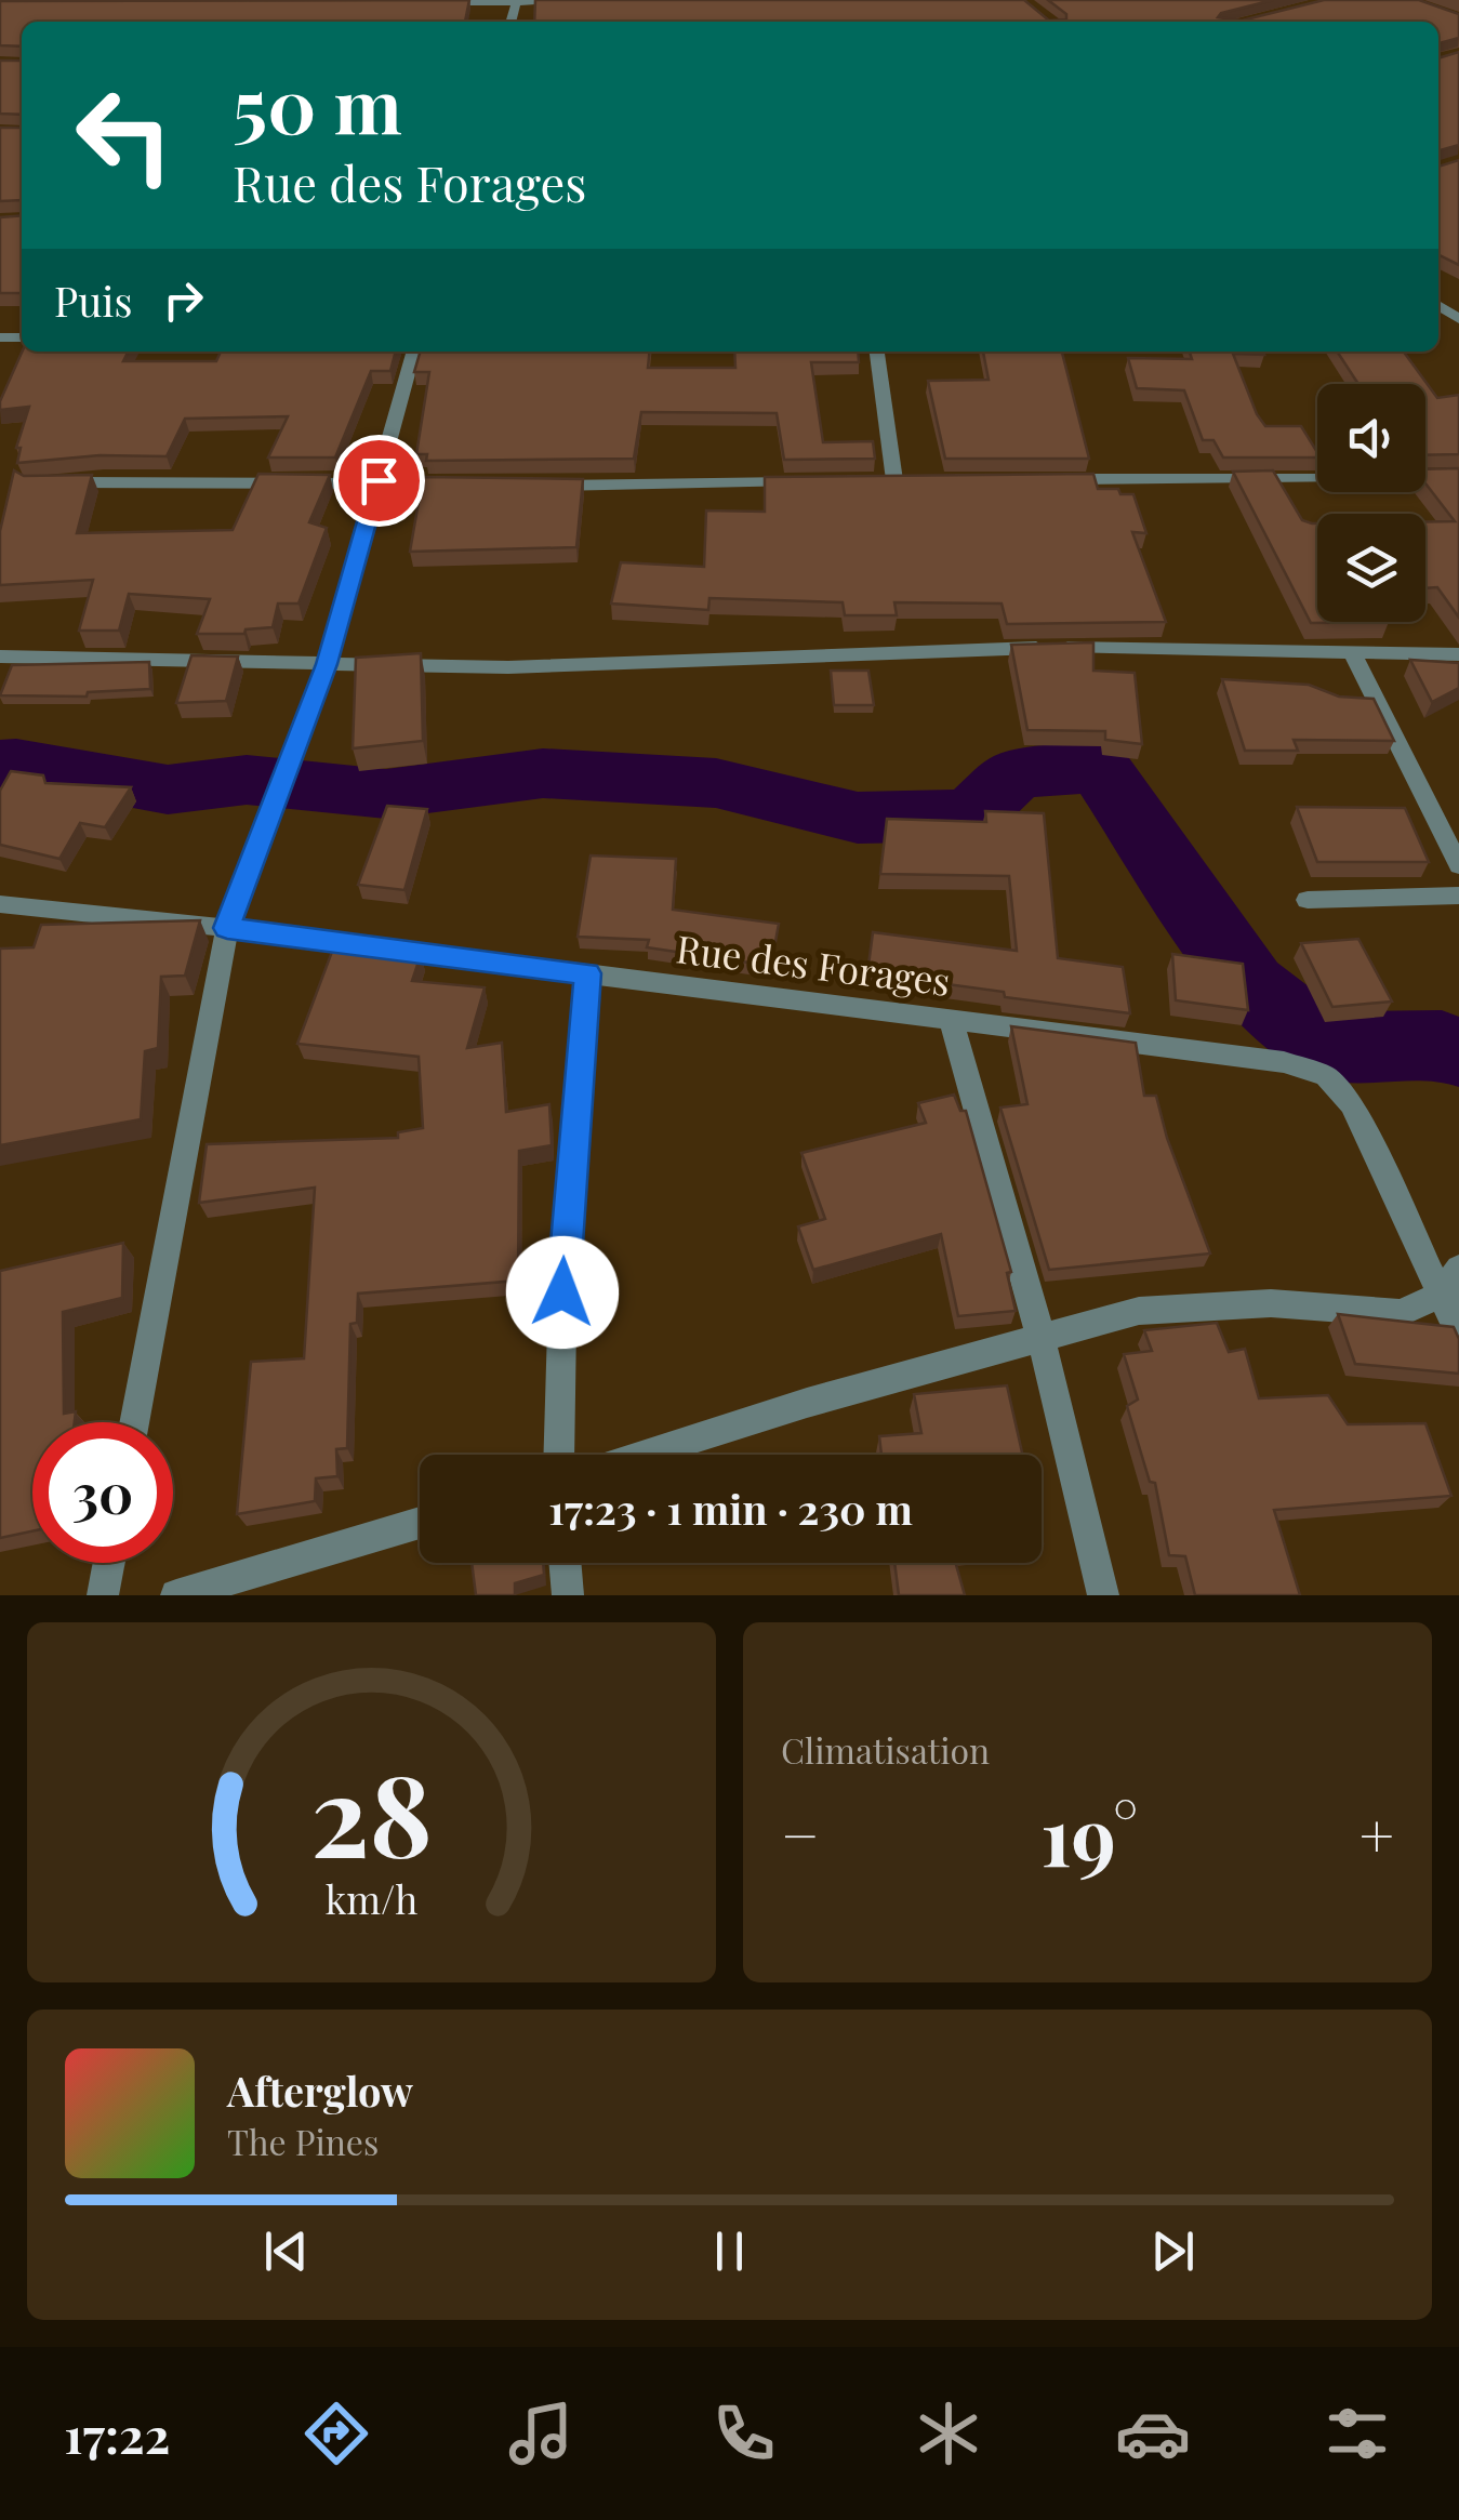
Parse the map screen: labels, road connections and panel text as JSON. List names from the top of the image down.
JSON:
{
  "streets": {
    "street": ["Rue des Forages"]
  },
  "page": {
    "turn": ["50 m", "Rue des Forages"],
    "then": "Puis",
    "limit": "30",
    "trip": "17:23 · 1 min · 230 m",
    "tile": "Climatisation",
    "heat": ["−", "19°", "+"],
    "song": ["Afterglow", "The Pines"],
    "tabs": "17:22",
    "gauge": ["28", "km/h"]
  }
}
